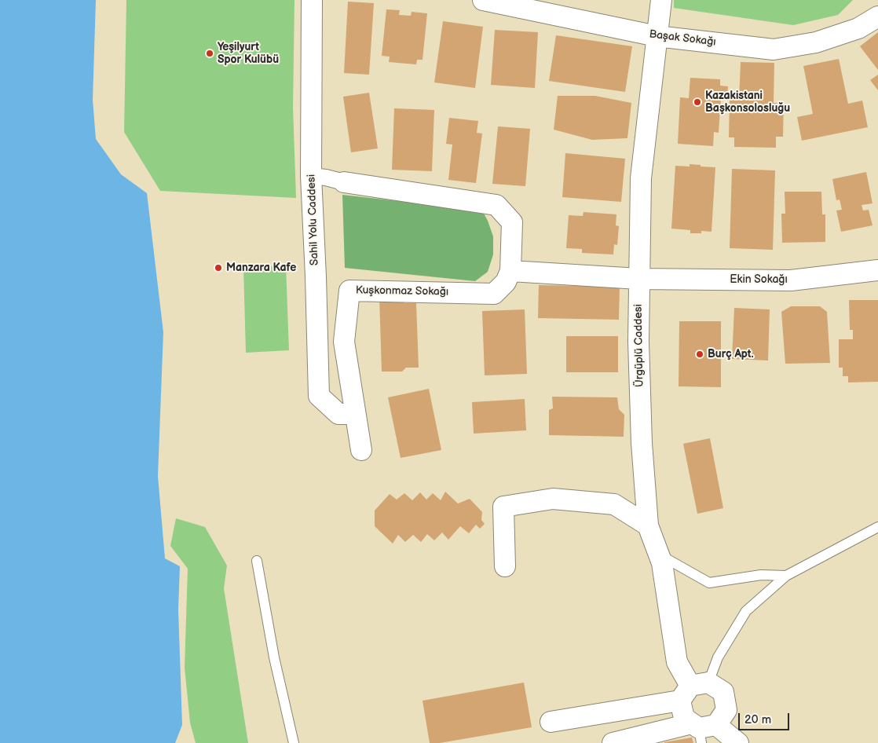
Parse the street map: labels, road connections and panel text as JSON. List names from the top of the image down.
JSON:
{
  "streets": {
    "street": [
      "Başak Sokağı",
      "Sahil Yolu Caddesi",
      "Ekin Sokağı",
      "Kuşkonmaz Sokağı",
      "Ürgüplü Caddesi"
    ]
  },
  "crossings": [
    ["Başak Sokağı", "Ürgüplü Caddesi"],
    ["Sahil Yolu Caddesi", "Kuşkonmaz Sokağı"],
    ["Ekin Sokağı", "Ürgüplü Caddesi"]
  ],
  "places": [
    "Yeşilyurt Spor Kulübü",
    "Kazakistani Başkonsolosluğu",
    "Manzara Kafe",
    "Burç Apt."
  ],
  "scale_bar": "20 m"
}
